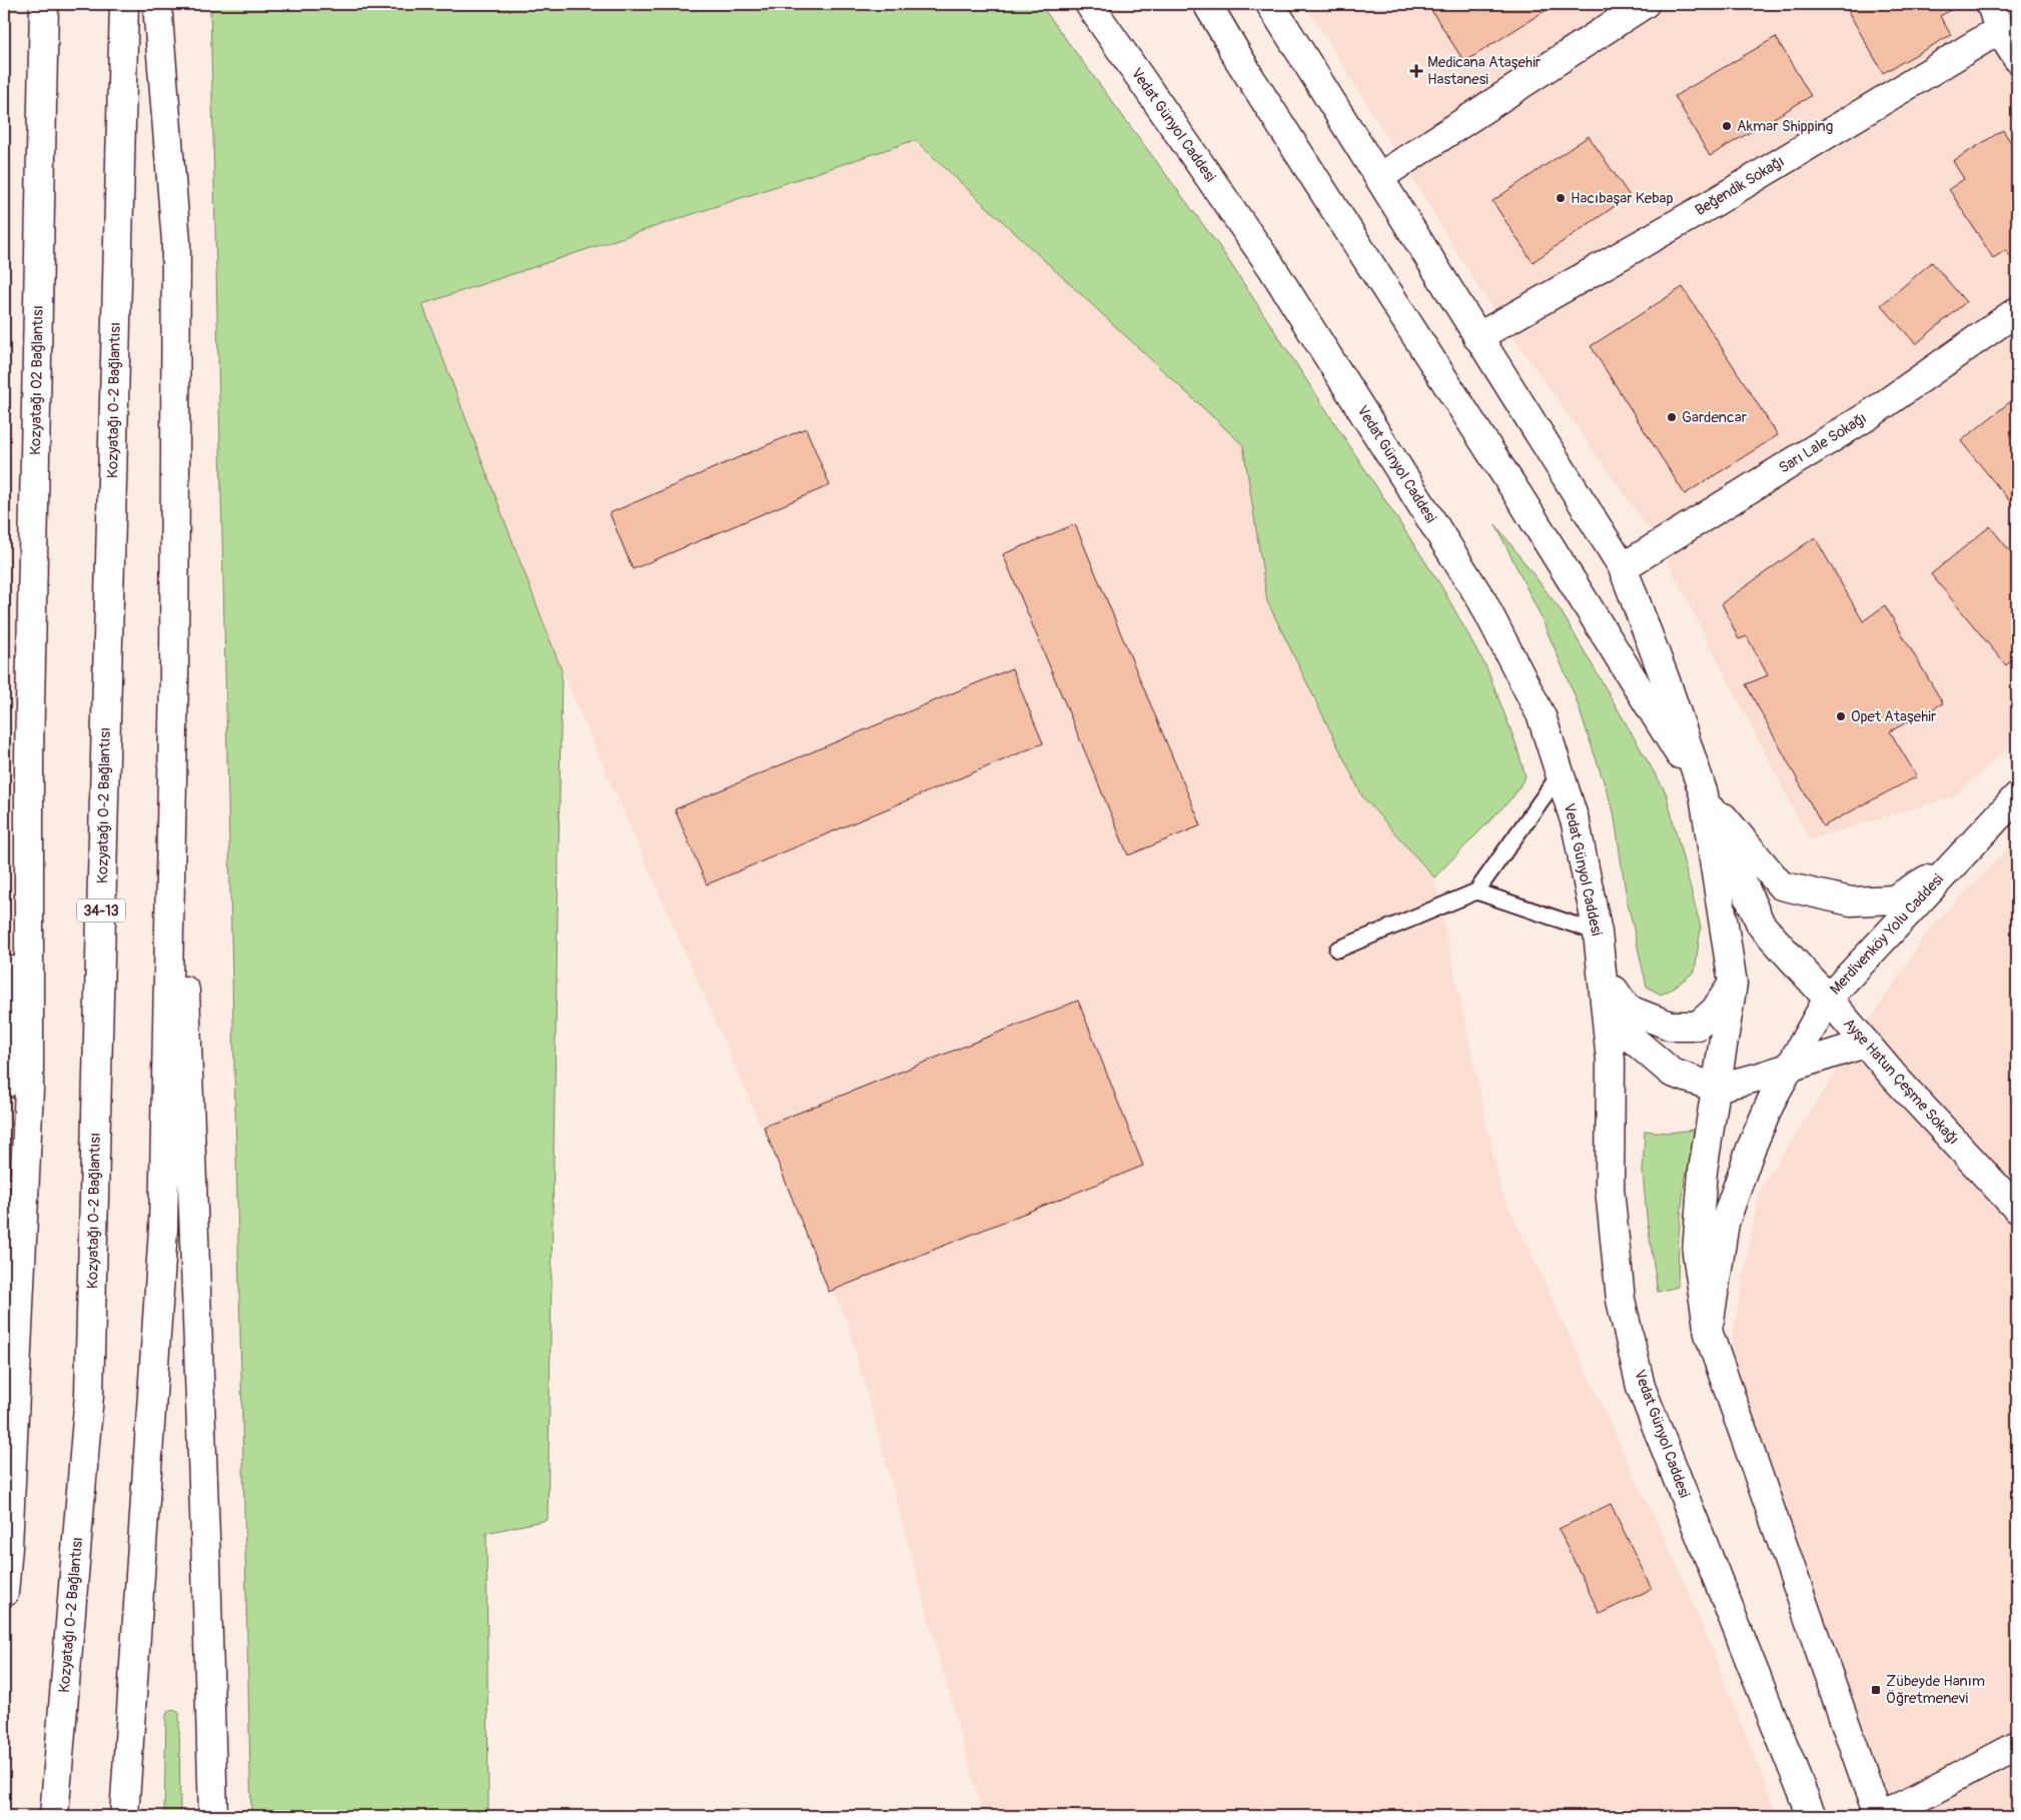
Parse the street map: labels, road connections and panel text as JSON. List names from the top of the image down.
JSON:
{
  "streets": {
    "main road": [
      "Vedat Günyol Caddesi",
      "Beğendik Sokağı",
      "Kozyatağı O2 Bağlantısı",
      "Kozyatağı O-2 Bağlantısı",
      "Sarı Lale Sokağı",
      "34-13",
      "Merdivenköy Yolu Caddesi",
      "Ayşe Hatun Çeşme Sokağı"
    ]
  },
  "crossings": [
    ["Merdivenköy Yolu Caddesi", "Ayşe Hatun Çeşme Sokağı"]
  ],
  "places": {
    "health": ["Medicana Ataşehir Hastanesi"],
    "other": [
      "Akmar Shipping",
      "Hacıbaşar Kebap",
      "Gardencar",
      "Opet Ataşehir"
    ],
    "transit": ["Zübeyde Hanım Öğretmenevi"]
  }
}
